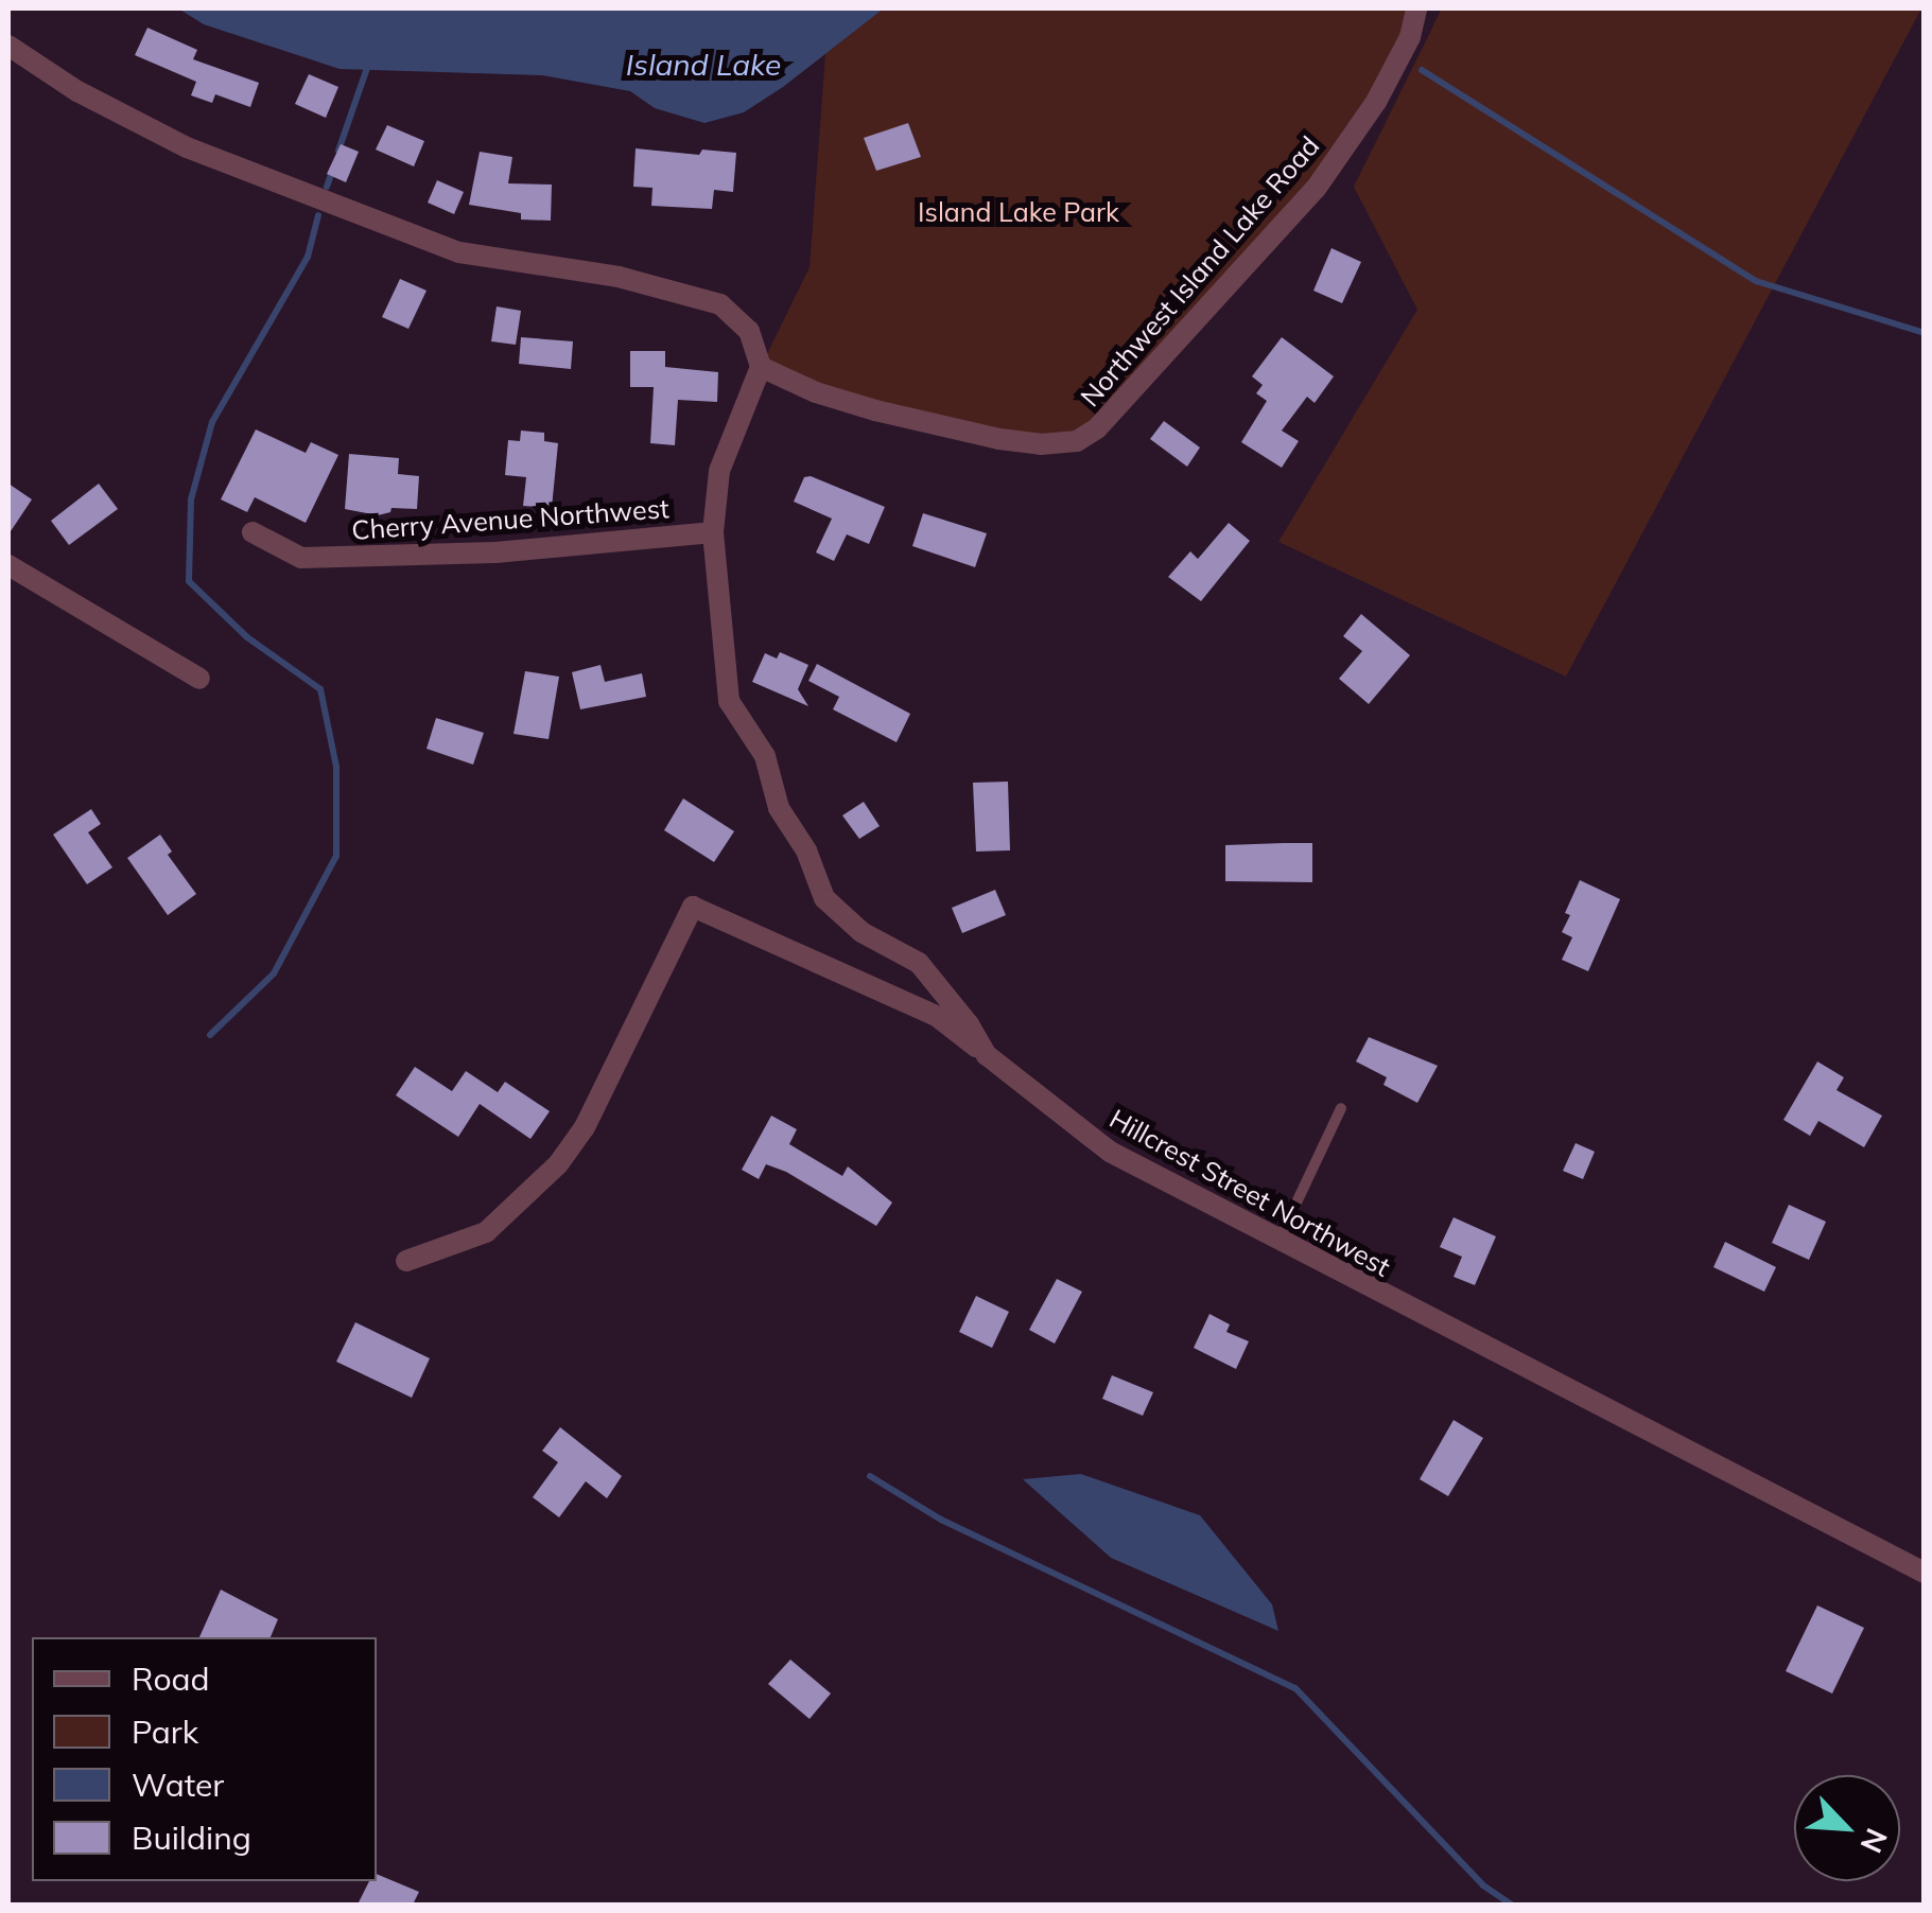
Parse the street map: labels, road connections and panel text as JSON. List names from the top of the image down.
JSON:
{
  "streets": {
    "street": ["Northwest Island Lake Road", "Cherry Avenue Northwest", "Hillcrest Street Northwest"]
  },
  "crossings": [
    ["Northwest Island Lake Road", "Hillcrest Street Northwest"],
    ["Cherry Avenue Northwest", "Hillcrest Street Northwest"]
  ],
  "water": ["Island Lake"],
  "parks": ["Island Lake Park"],
  "legend": [
    "Road",
    "Park",
    "Water",
    "Building"
  ],
  "north": "bottom right"
}
